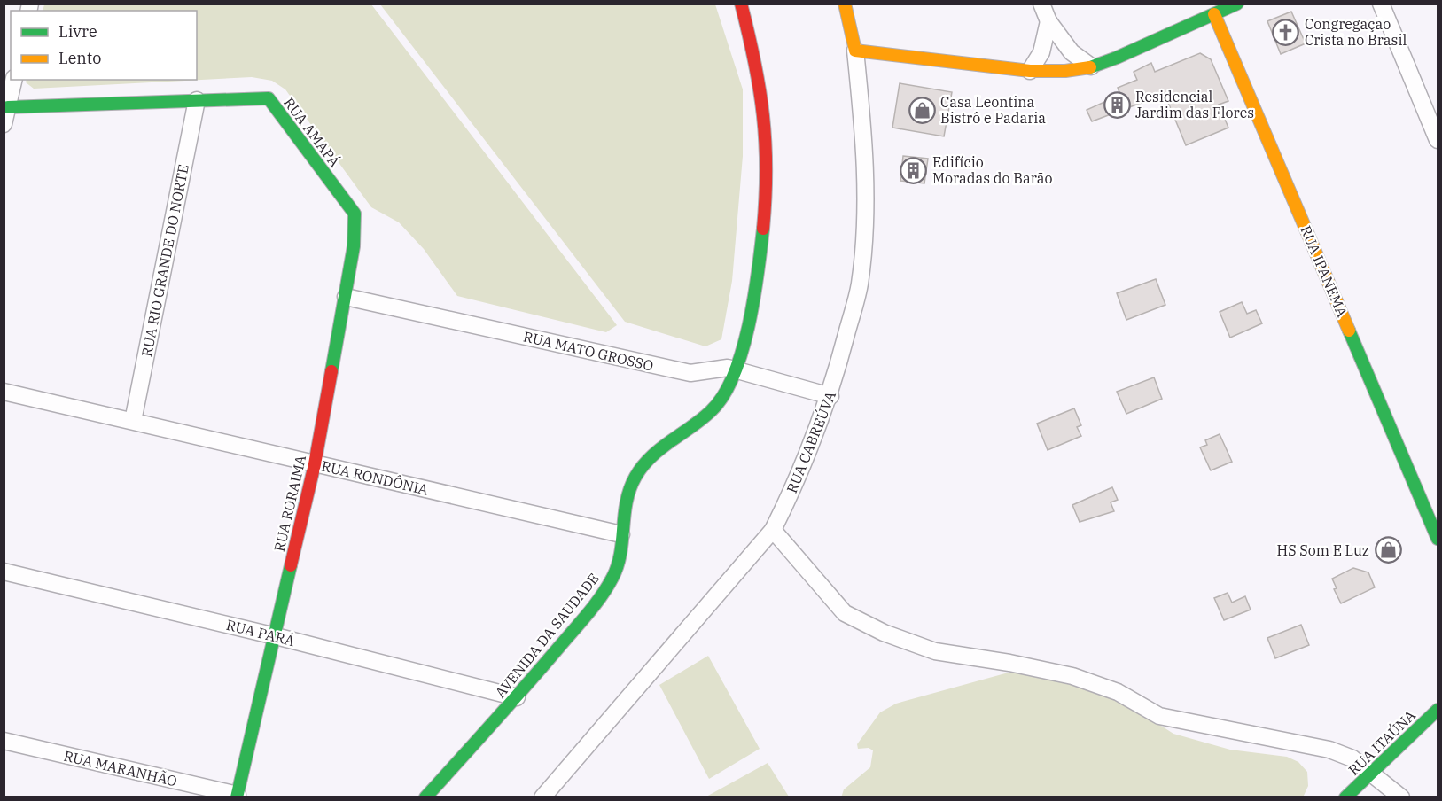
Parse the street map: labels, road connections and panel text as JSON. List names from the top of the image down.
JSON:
{
  "streets": {
    "street": [
      "RUA AMAPÁ",
      "RUA RIO GRANDE DO NORTE",
      "RUA IPANEMA",
      "RUA MATO GROSSO",
      "RUA CABREÚVA",
      "RUA RONDÔNIA",
      "RUA RORAIMA",
      "RUA PARÁ",
      "AVENIDA DA SAUDADE",
      "RUA ITAÚNA",
      "RUA MARANHÃO"
    ]
  },
  "crossings": [
    ["RUA AMAPÁ", "RUA RIO GRANDE DO NORTE"],
    ["RUA AMAPÁ", "RUA RORAIMA"],
    ["RUA RIO GRANDE DO NORTE", "RUA RONDÔNIA"],
    ["RUA MATO GROSSO", "RUA CABREÚVA"],
    ["RUA MATO GROSSO", "RUA RORAIMA"],
    ["RUA MATO GROSSO", "AVENIDA DA SAUDADE"],
    ["RUA RONDÔNIA", "RUA RORAIMA"],
    ["RUA RONDÔNIA", "AVENIDA DA SAUDADE"],
    ["RUA RORAIMA", "RUA PARÁ"],
    ["RUA RORAIMA", "RUA MARANHÃO"],
    ["RUA PARÁ", "AVENIDA DA SAUDADE"]
  ],
  "places": {
    "church": ["Congregação Cristã no Brasil"],
    "building": ["Residencial Jardim das Flores", "Edifício Moradas do Barão"],
    "shop": ["Casa Leontina Bistrô e Padaria", "HS Som E Luz"]
  },
  "legend": ["Livre", "Lento"]
}
